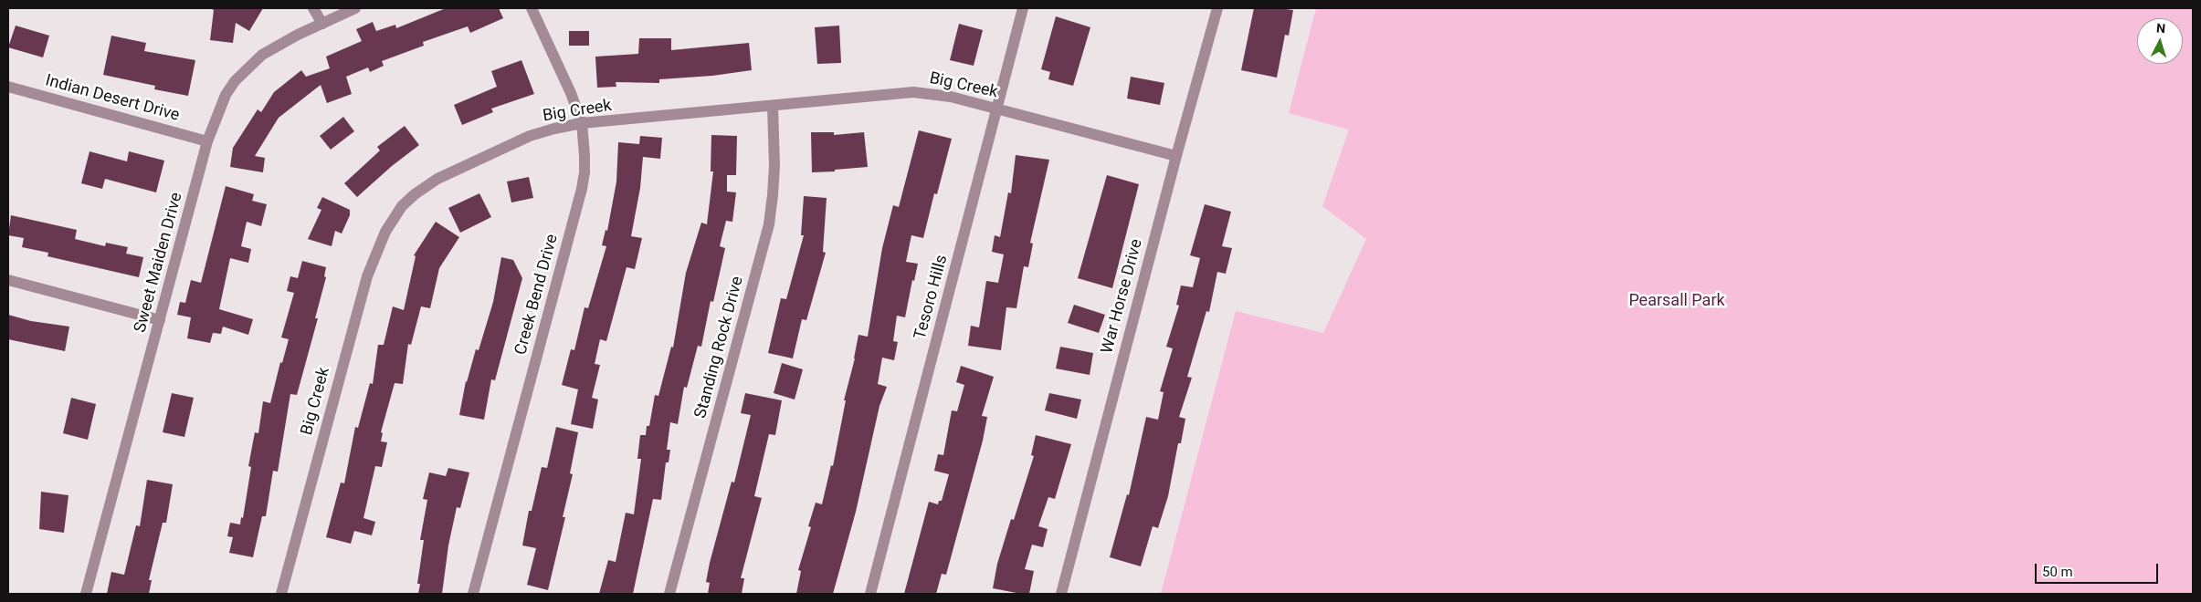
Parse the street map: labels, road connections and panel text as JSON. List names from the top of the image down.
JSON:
{
  "streets": {
    "street": [
      "Big Creek",
      "Indian Desert Drive",
      "Sweet Maiden Drive",
      "Creek Bend Drive",
      "War Horse Drive",
      "Tesoro Hills",
      "Standing Rock Drive"
    ]
  },
  "crossings": [
    ["Big Creek", "Creek Bend Drive"],
    ["Big Creek", "War Horse Drive"],
    ["Big Creek", "Tesoro Hills"],
    ["Big Creek", "Standing Rock Drive"],
    ["Indian Desert Drive", "Sweet Maiden Drive"]
  ],
  "parks": ["Pearsall Park"],
  "scale_bar": "50 m",
  "north": "top"
}
